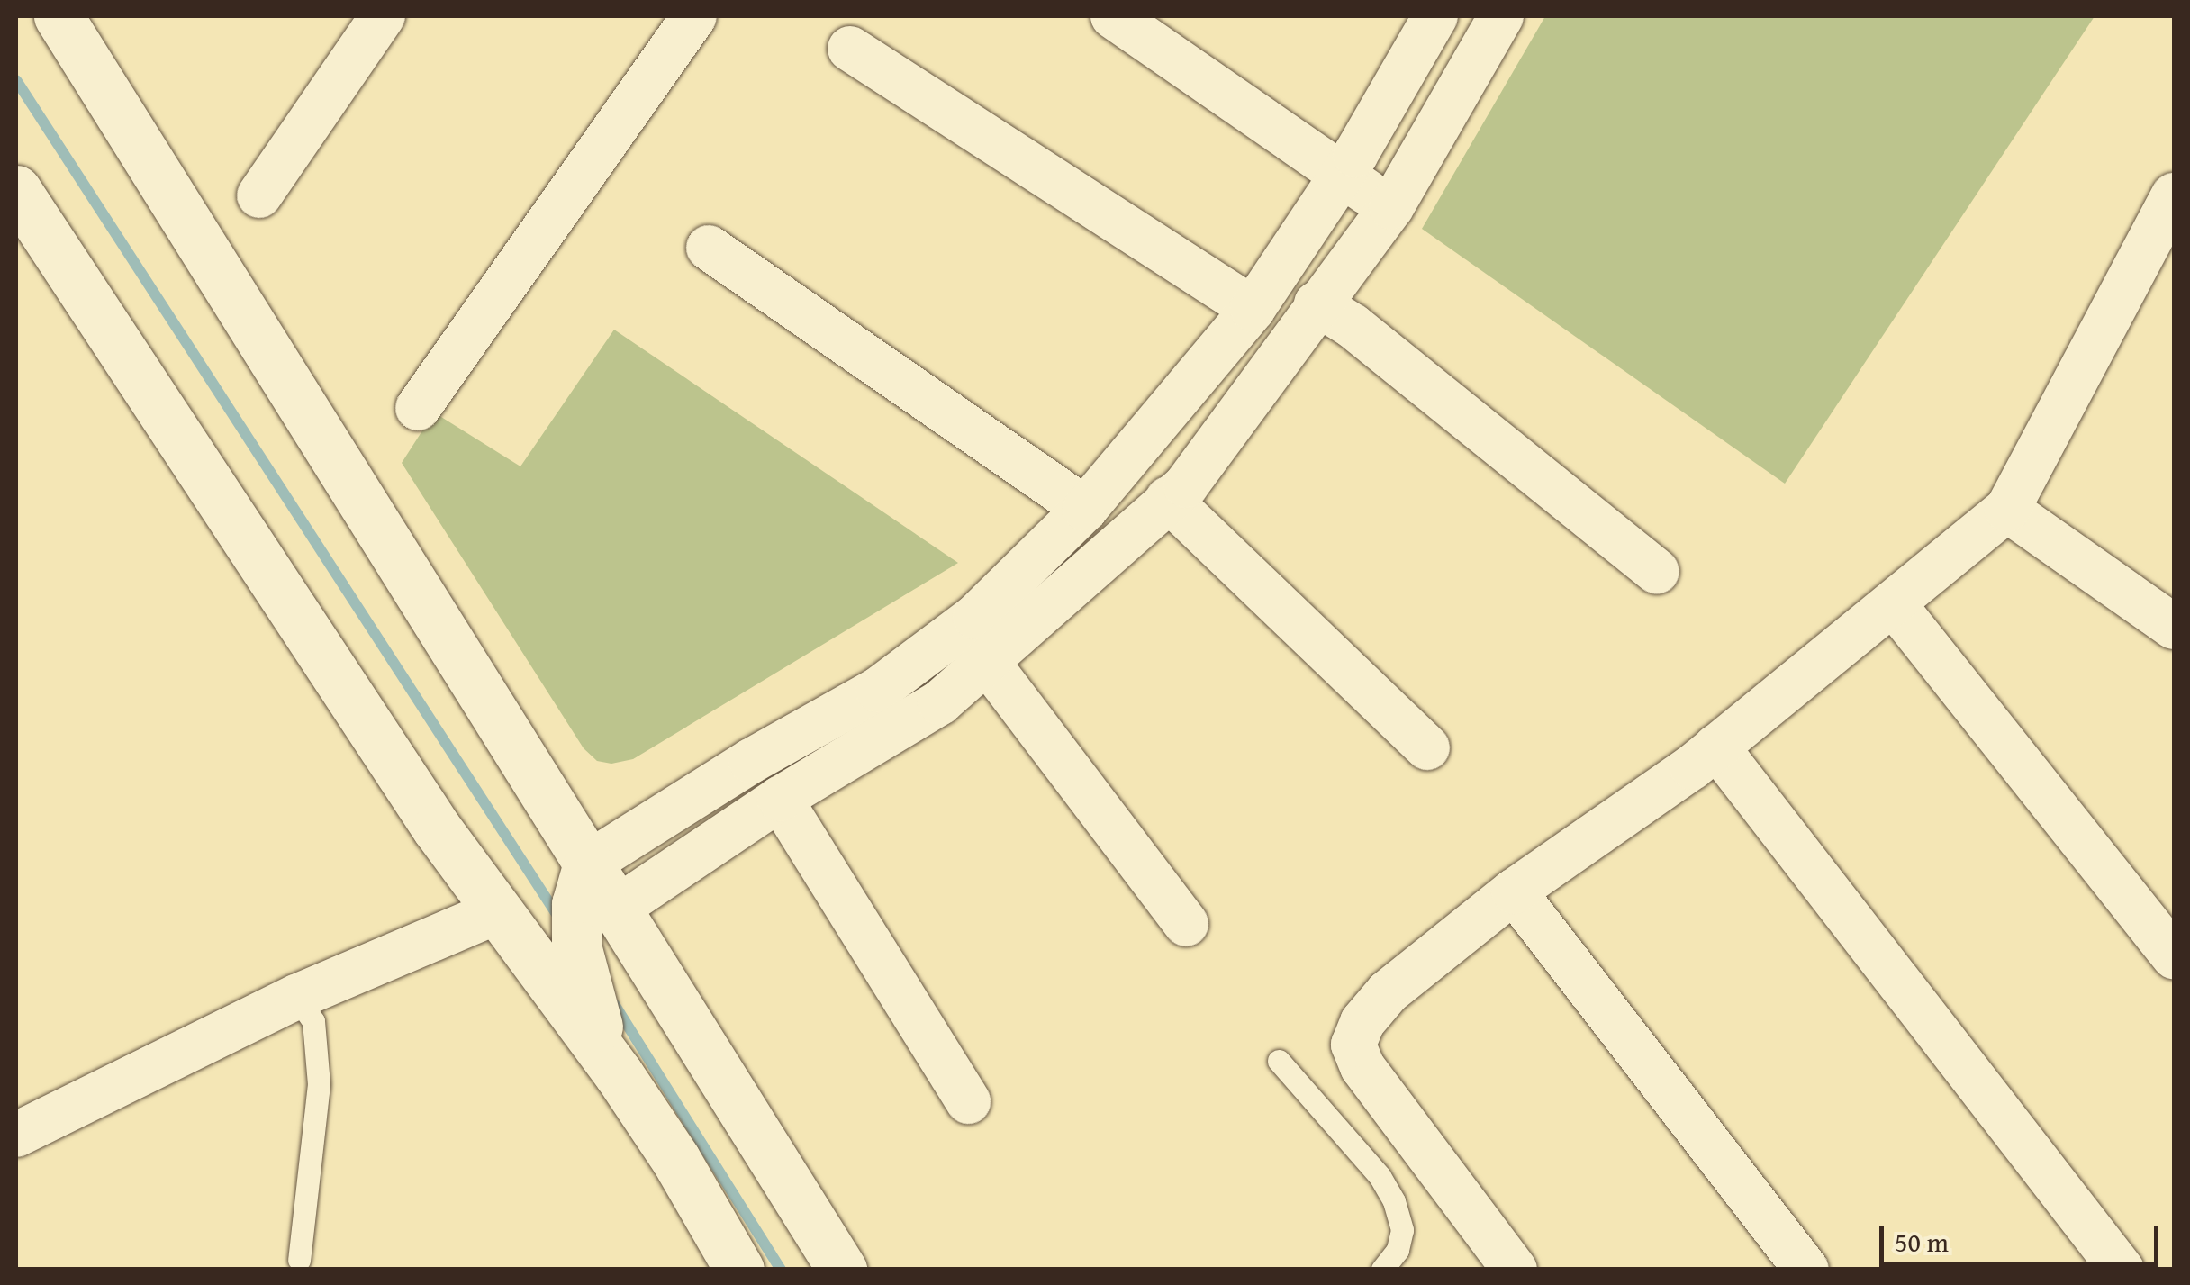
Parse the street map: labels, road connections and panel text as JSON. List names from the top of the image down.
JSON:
{
  "scale_bar": "50 m"
}
